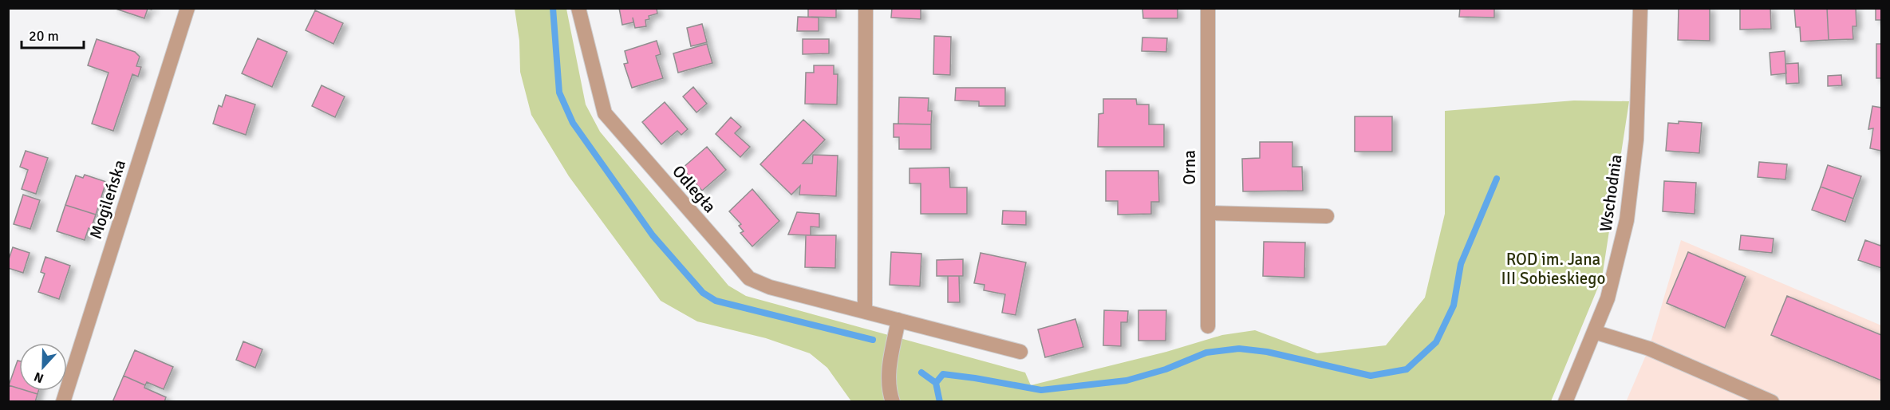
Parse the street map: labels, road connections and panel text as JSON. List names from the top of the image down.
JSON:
{
  "streets": {
    "street": [
      "Orna",
      "Odległa",
      "Wschodnia",
      "Mogileńska"
    ]
  },
  "parks": ["ROD im. Jana III Sobieskiego"],
  "scale_bar": "20 m",
  "north": "bottom"
}
